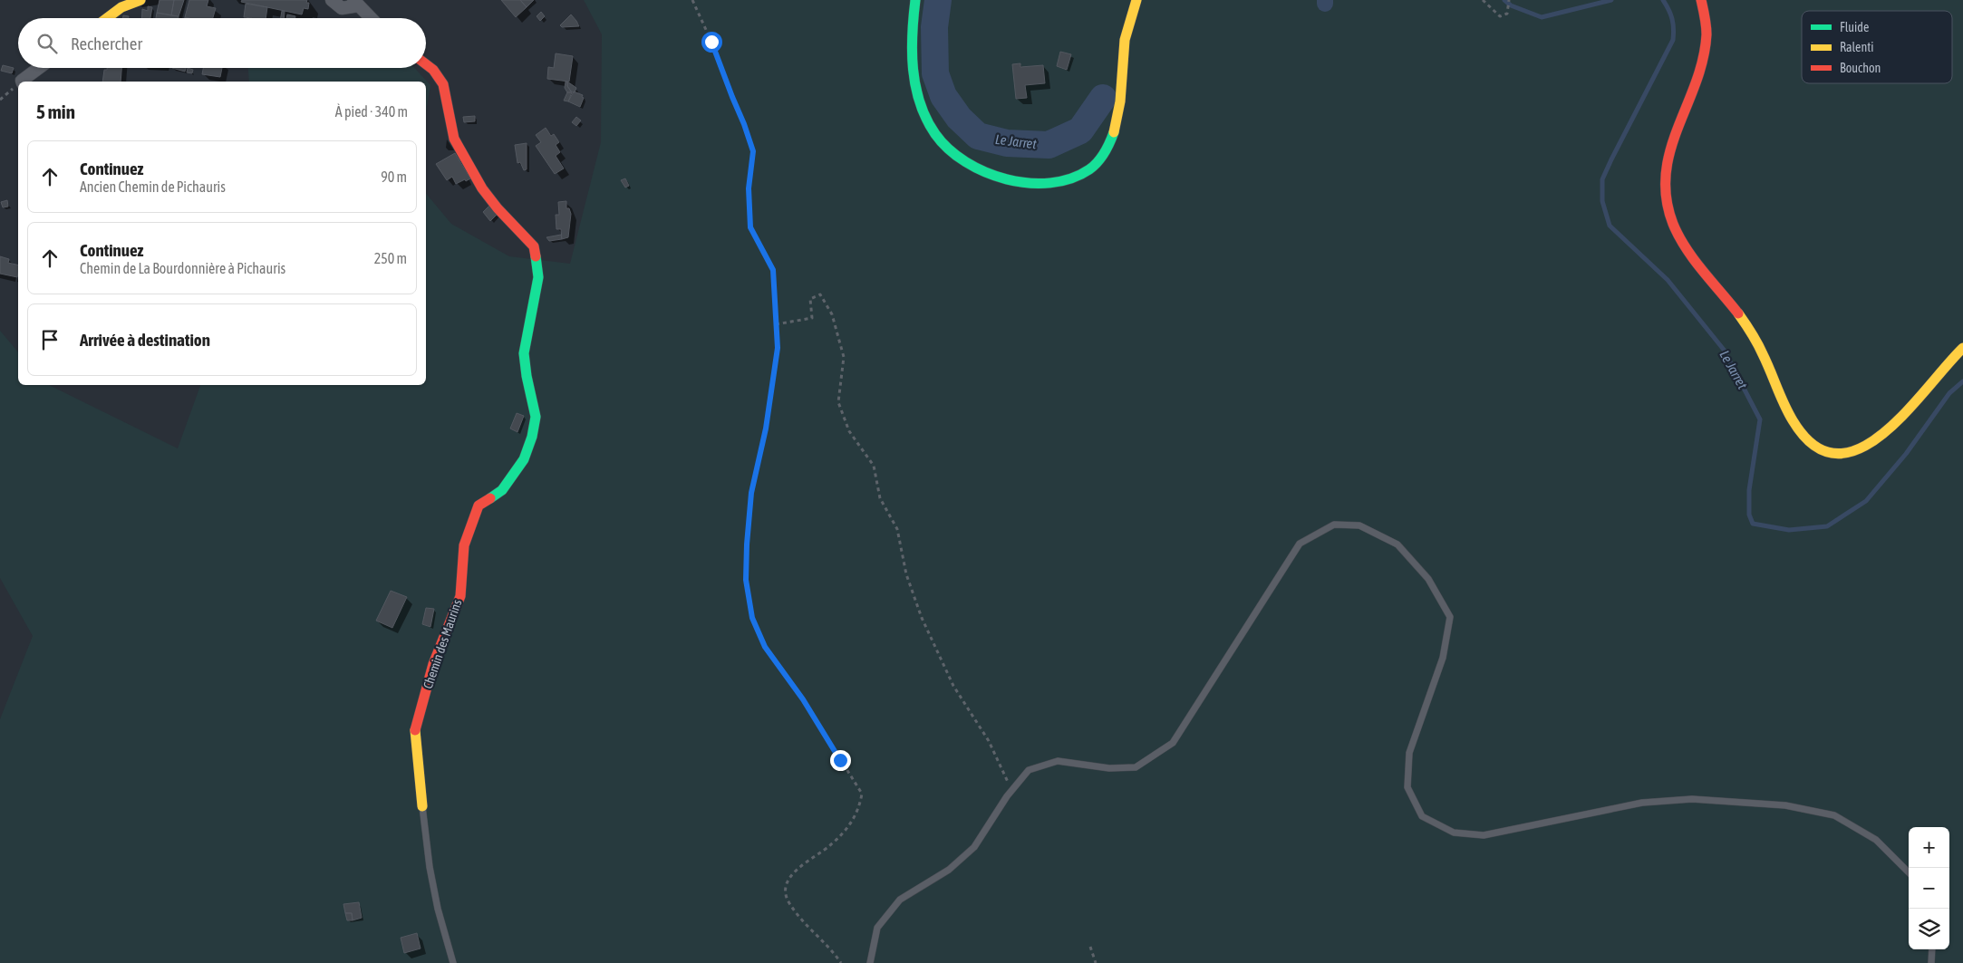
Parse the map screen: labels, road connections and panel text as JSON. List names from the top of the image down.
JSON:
{
  "streets": {
    "main road": ["Chemin des Maurins"]
  },
  "water": ["Le Jarret"],
  "legend": ["Fluide", "Ralenti", "Bouchon"],
  "page": {
    "search": "Rechercher",
    "heading": ["5 min", "À pied · 340 m"],
    "list": [
      ["Continuez", "Ancien Chemin de Pichauris", "90 m"],
      ["Continuez", "Chemin de La Bourdonnière à Pichauris", "250 m"],
      "Arrivée à destination"
    ],
    "map_buttons": ["+", "−"]
  }
}
